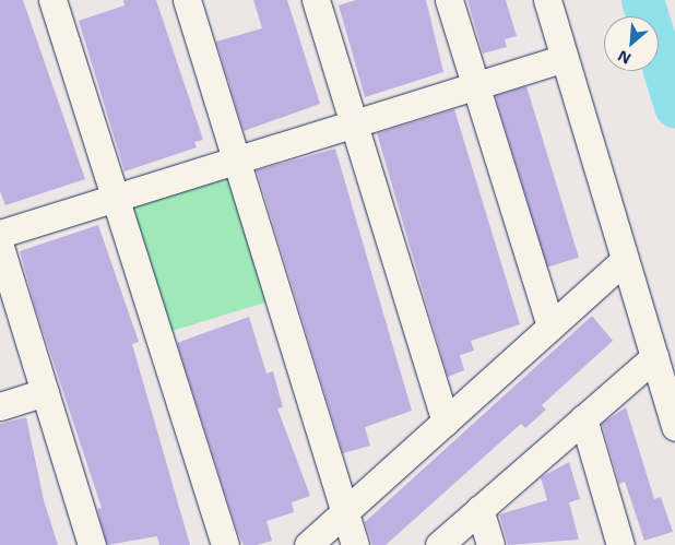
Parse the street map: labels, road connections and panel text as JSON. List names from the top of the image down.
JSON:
{
  "north": "bottom left"
}
